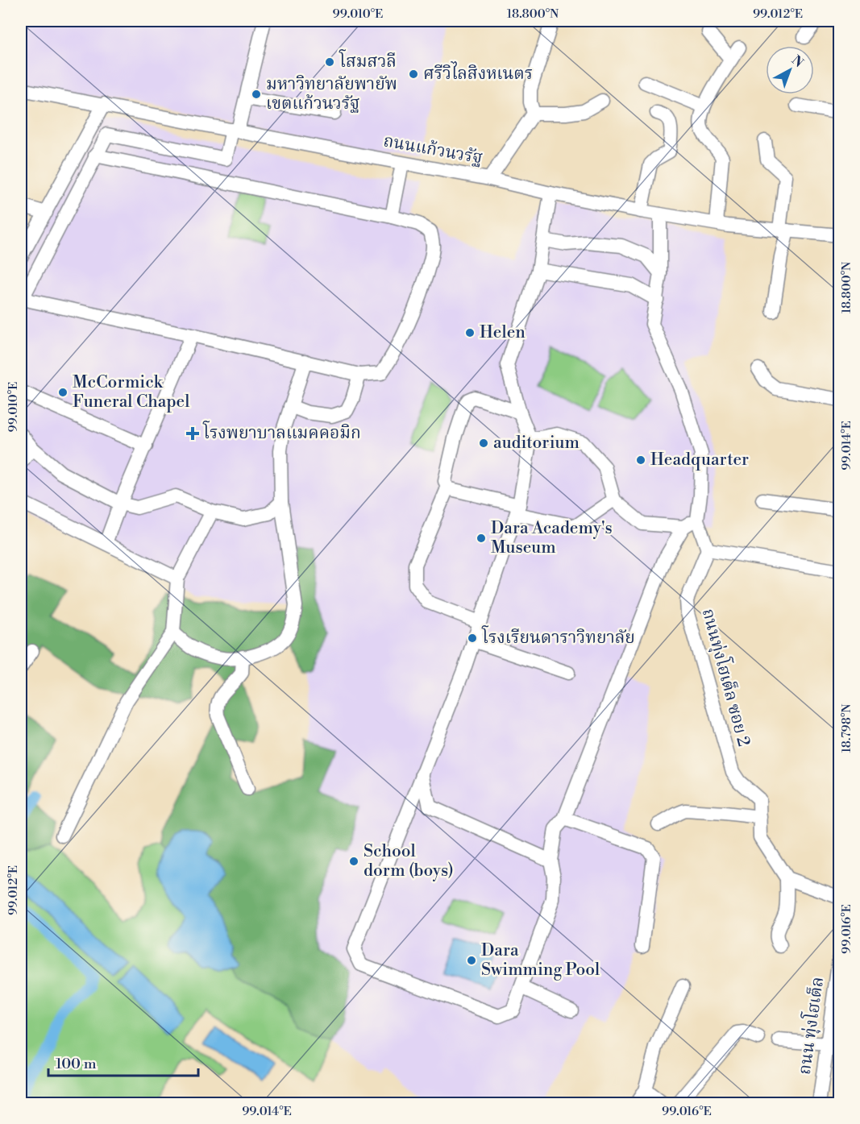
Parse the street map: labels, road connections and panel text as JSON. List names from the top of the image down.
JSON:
{
  "streets": {
    "street": ["ถนนแก้วนวรัฐ", "ถนนทุ่งโฮเต็ล ซอย 2", "ถนน ทุ่งโฮเต็ล"]
  },
  "places": {
    "other": [
      "โสมสวลี",
      "ศรีวิไลสิงหเนตร",
      "มหาวิทยาลัยพายัพ เขตแก้วนวรัฐ",
      "Helen",
      "McCormick Funeral Chapel",
      "auditorium",
      "Headquarter",
      "Dara Academy's Museum",
      "โรงเรียนดาราวิทยาลัย",
      "School dorm (boys)",
      "Dara Swimming Pool"
    ],
    "health": ["โรงพยาบาลแมคคอมิก"]
  },
  "scale_bar": "100 m",
  "north": "top right",
  "coordinates": [
    "99.010°E",
    "18.800°N",
    "99.012°E",
    "99.014°E",
    "18.798°N",
    "99.016°E"
  ]
}
